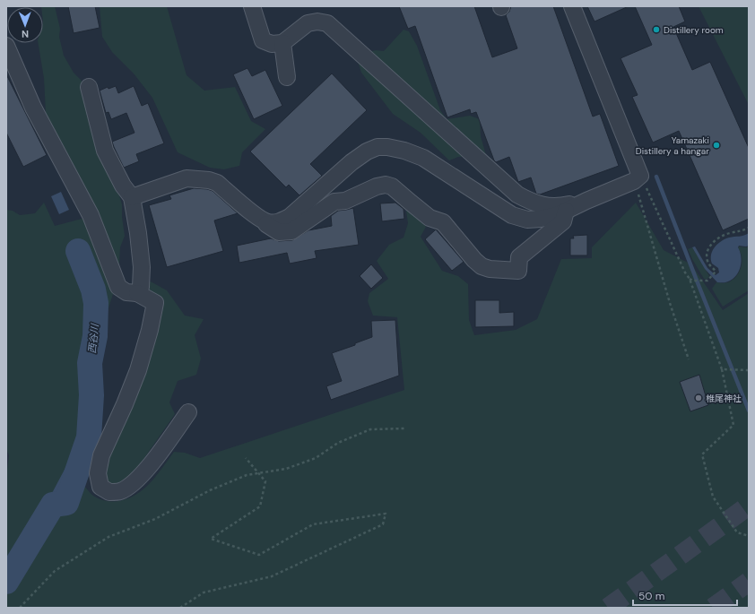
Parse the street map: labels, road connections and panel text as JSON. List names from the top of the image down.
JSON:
{
  "water": ["西谷川"],
  "places": ["Distillery room", "Yamazaki Distillery a hangar", "椎尾神社"],
  "scale_bar": "50 m",
  "north": "bottom"
}
